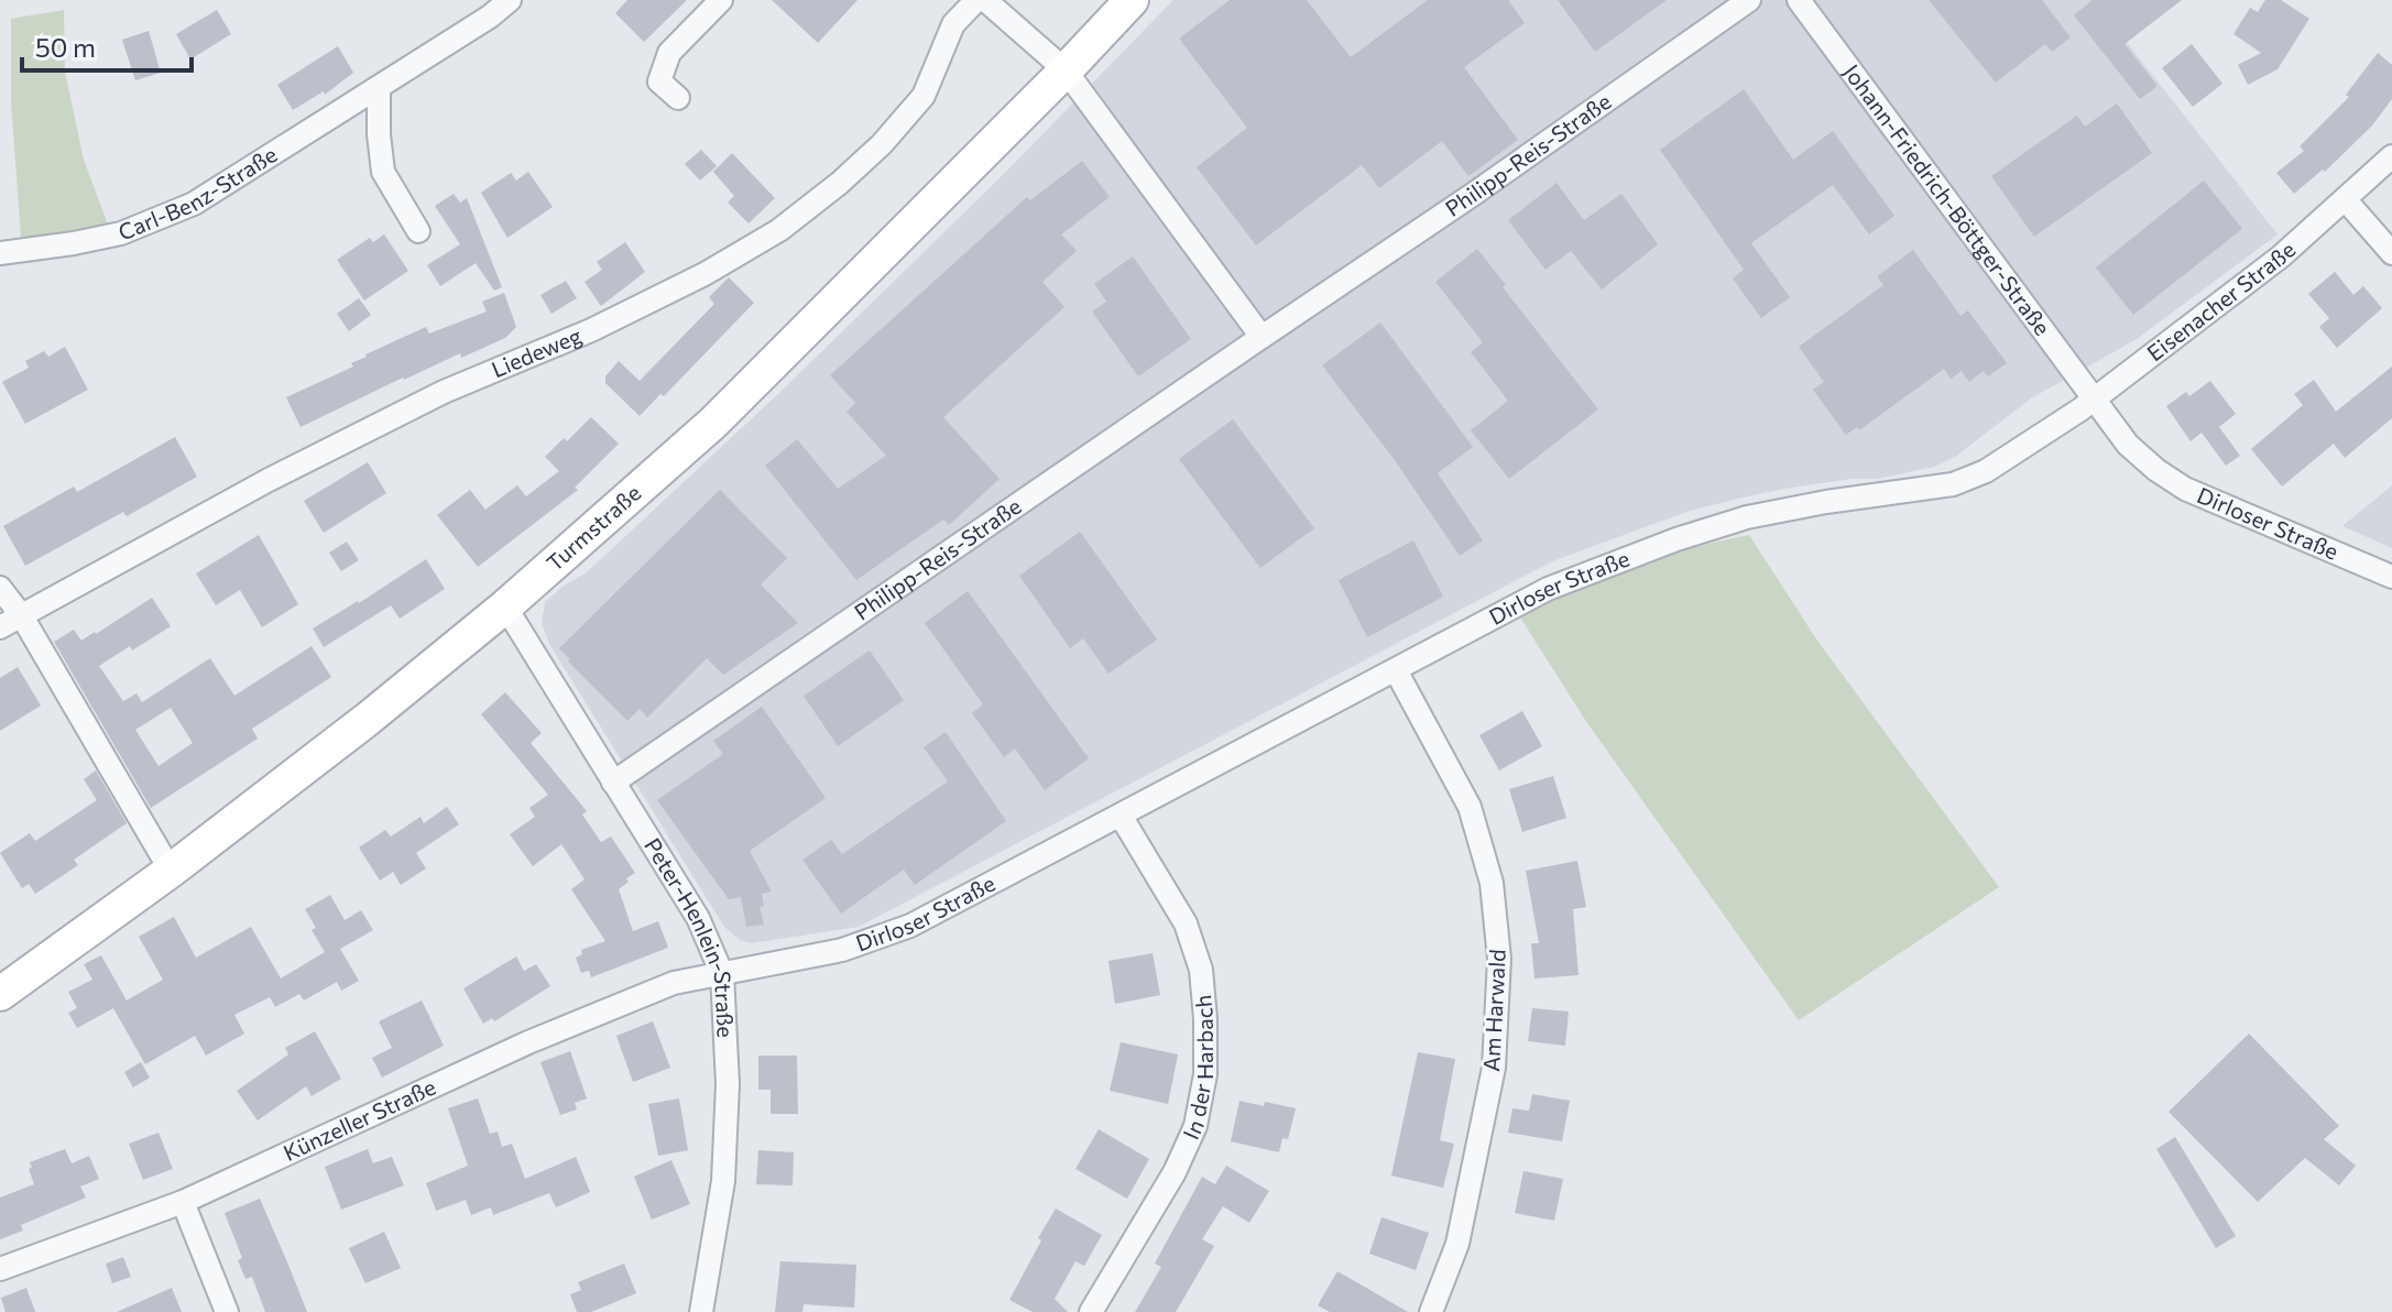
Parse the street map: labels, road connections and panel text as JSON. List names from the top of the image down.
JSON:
{
  "streets": {
    "main road": ["Turmstraße"],
    "street": [
      "Philipp-Reis-Straße",
      "Carl-Benz-Straße",
      "Johann-Friedrich-Böttger-Straße",
      "Eisenacher Straße",
      "Liedeweg",
      "Dirloser Straße",
      "Peter-Henlein-Straße",
      "Am Harwald",
      "In der Harbach",
      "Künzeller Straße"
    ]
  },
  "crossings": [
    ["Philipp-Reis-Straße", "Peter-Henlein-Straße"],
    ["Johann-Friedrich-Böttger-Straße", "Eisenacher Straße"],
    ["Johann-Friedrich-Böttger-Straße", "Dirloser Straße"],
    ["Eisenacher Straße", "Dirloser Straße"],
    ["Dirloser Straße", "Peter-Henlein-Straße"],
    ["Dirloser Straße", "Am Harwald"],
    ["Dirloser Straße", "In der Harbach"],
    ["Dirloser Straße", "Künzeller Straße"],
    ["Turmstraße", "Peter-Henlein-Straße"],
    ["Peter-Henlein-Straße", "Künzeller Straße"]
  ],
  "scale_bar": "50 m"
}
